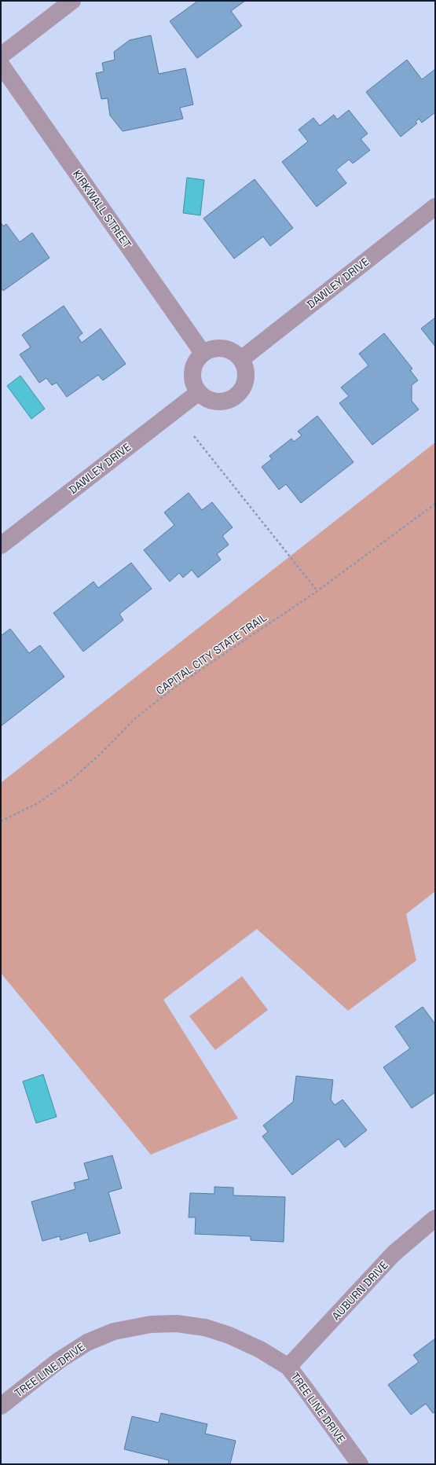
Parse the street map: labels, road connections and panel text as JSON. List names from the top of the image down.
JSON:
{
  "streets": {
    "street": [
      "KIRKWALL STREET",
      "DAWLEY DRIVE",
      "AUBURN DRIVE",
      "TREE LINE DRIVE"
    ],
    "path": ["CAPITAL CITY STATE TRAIL"]
  },
  "crossings": [
    ["KIRKWALL STREET", "DAWLEY DRIVE"],
    ["AUBURN DRIVE", "TREE LINE DRIVE"]
  ]
}
